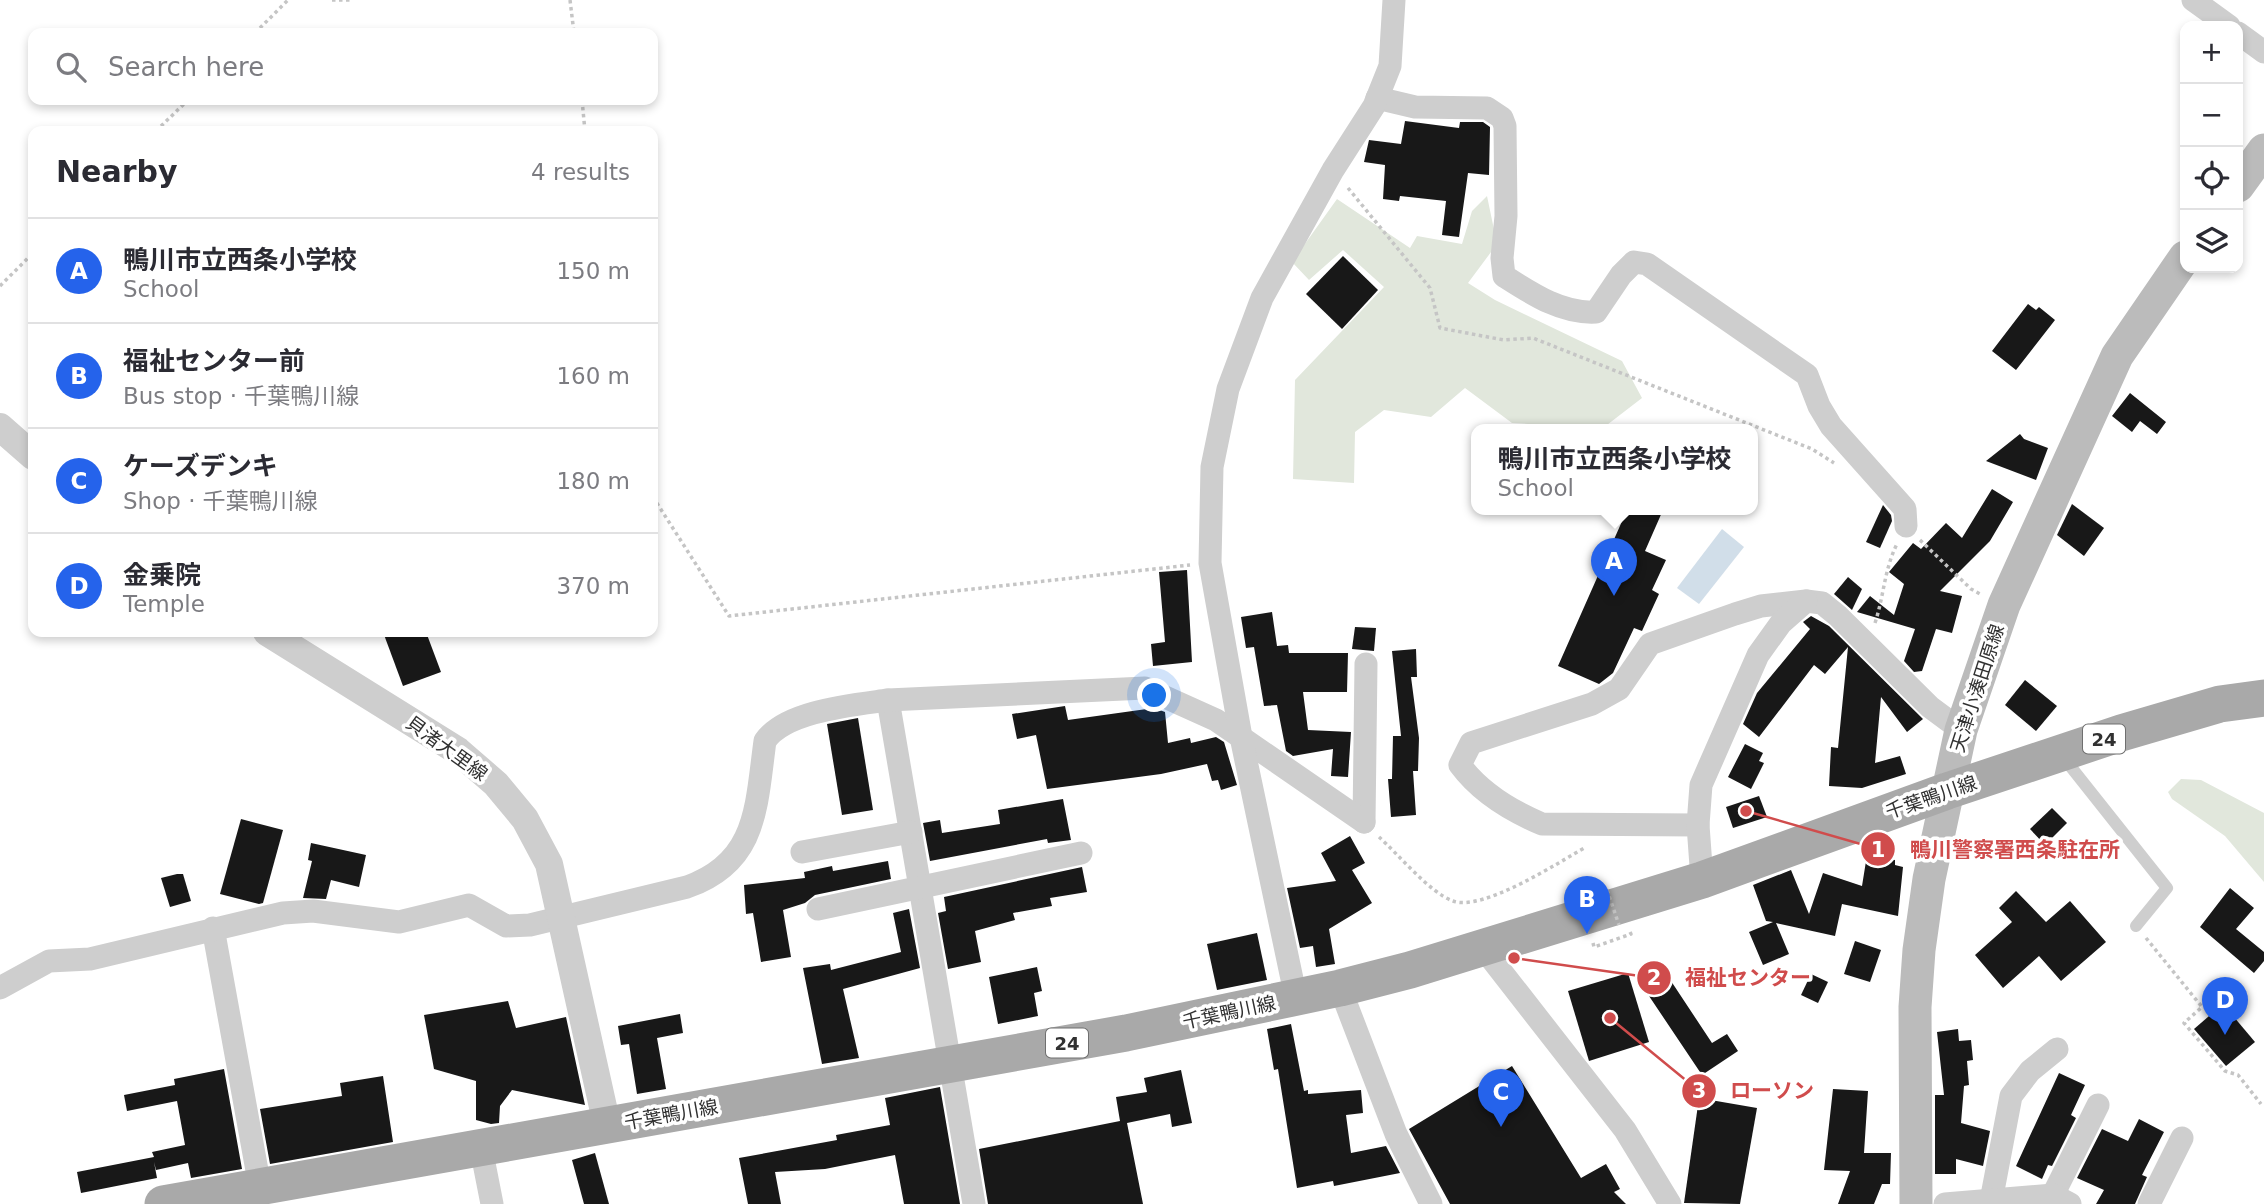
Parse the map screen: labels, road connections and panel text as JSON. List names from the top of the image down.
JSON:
{
  "streets": {
    "main road": ["天津小湊田原線", "24", "千葉鴨川線"],
    "street": ["貝渚大里線"]
  },
  "crossings": [
    ["天津小湊田原線", "千葉鴨川線"],
    ["貝渚大里線", "千葉鴨川線"]
  ],
  "places": ["鴨川警察署西条駐在所", "福祉センター", "ローソン"],
  "page": {
    "map_buttons": ["+", "−"],
    "search": "Search here",
    "heading": ["Nearby", "4 results"],
    "list": [
      {
        "mark": "A",
        "name": "鴨川市立西条小学校",
        "note": "School",
        "value": "150 m"
      },
      {
        "mark": "B",
        "name": "福祉センター前",
        "note": "Bus stop · 千葉鴨川線",
        "value": "160 m"
      },
      {
        "mark": "C",
        "name": "ケーズデンキ",
        "note": "Shop · 千葉鴨川線",
        "value": "180 m"
      },
      {
        "mark": "D",
        "name": "金乗院",
        "note": "Temple",
        "value": "370 m"
      }
    ],
    "popup": ["鴨川市立西条小学校", "School"],
    "pins": [
      "A",
      "B",
      "D",
      "C"
    ]
  }
}
